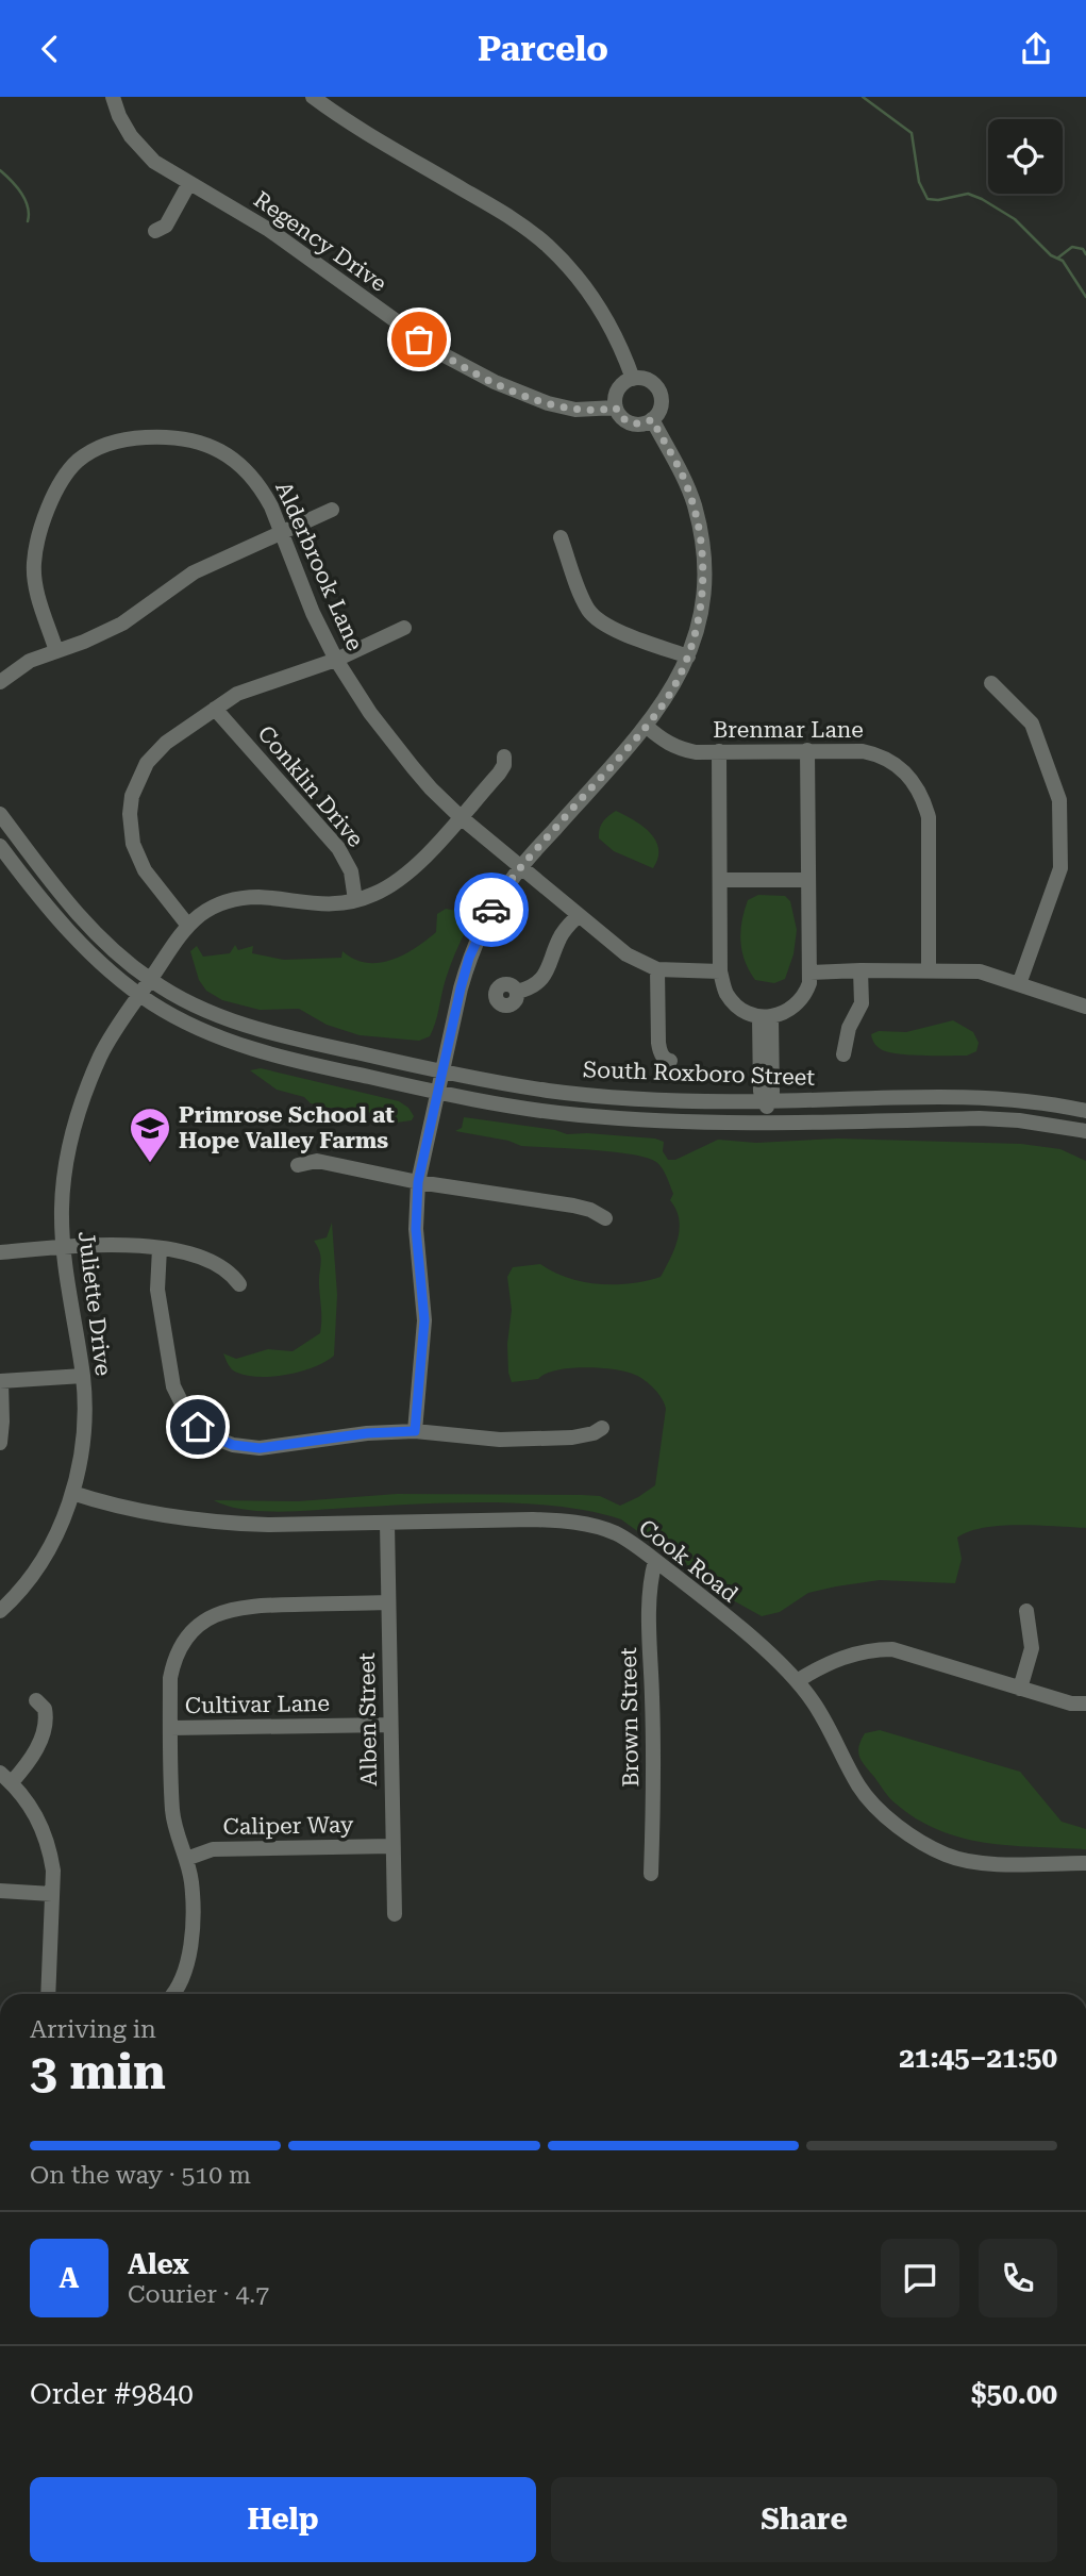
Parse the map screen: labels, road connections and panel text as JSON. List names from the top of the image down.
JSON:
{
  "streets": {
    "street": [
      "Regency Drive",
      "Alderbrook Lane",
      "Brenmar Lane",
      "Conklin Drive",
      "South Roxboro Street",
      "Juliette Drive",
      "Cook Road",
      "Cultivar Lane",
      "Brown Street",
      "Alben Street",
      "Caliper Way"
    ]
  },
  "crossings": [
    ["South Roxboro Street", "Juliette Drive"],
    ["Juliette Drive", "Cook Road"],
    ["Cook Road", "Brown Street"],
    ["Cook Road", "Alben Street"],
    ["Cultivar Lane", "Alben Street"],
    ["Alben Street", "Caliper Way"]
  ],
  "places": {
    "school or university": ["Primrose School at Hope Valley Farms"]
  },
  "page": {
    "header": "Parcelo",
    "heading": ["3 min", "Arriving in", "21:45–21:50"],
    "panel": [
      "Alex",
      "Courier · 4.7",
      "Order #9840",
      "$50.00"
    ],
    "bar": "On the way · 510 m",
    "round": "A",
    "buttons": ["Help", "Share"]
  }
}
